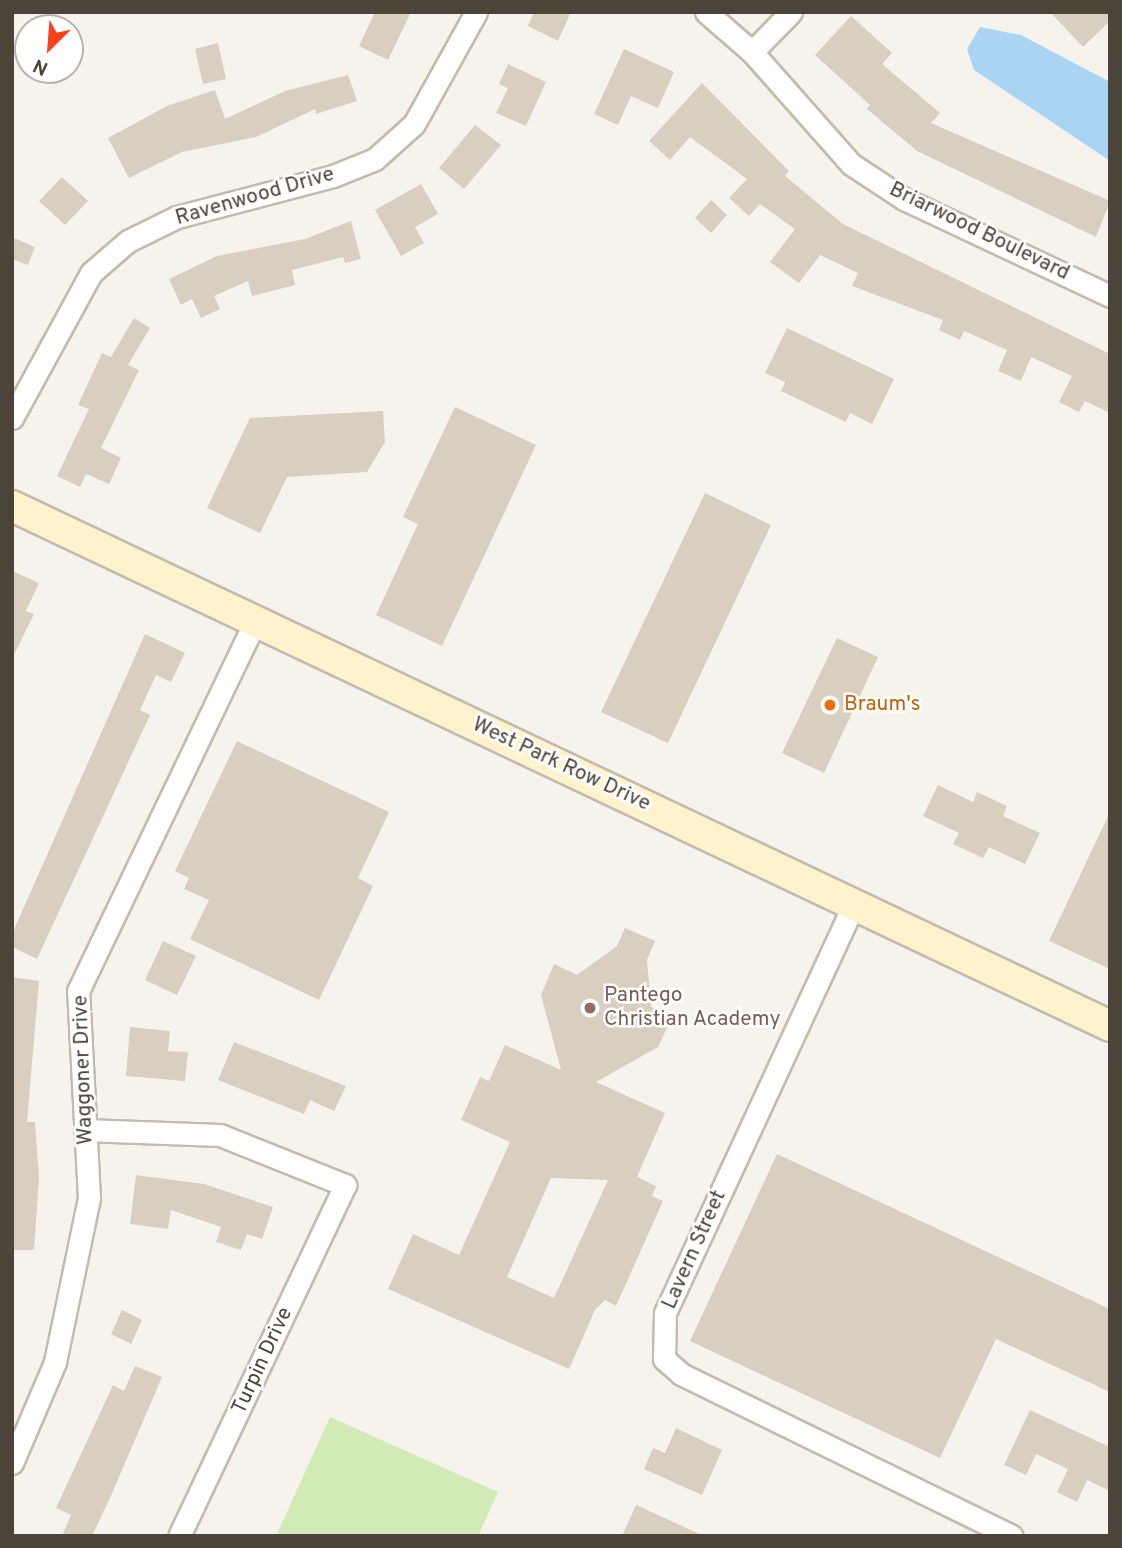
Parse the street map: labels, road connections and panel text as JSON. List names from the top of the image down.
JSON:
{
  "streets": {
    "main road": ["West Park Row Drive"],
    "street": [
      "Ravenwood Drive",
      "Briarwood Boulevard",
      "Waggoner Drive",
      "Lavern Street",
      "Turpin Drive"
    ]
  },
  "crossings": [
    ["West Park Row Drive", "Waggoner Drive"],
    ["West Park Row Drive", "Lavern Street"],
    ["Waggoner Drive", "Turpin Drive"]
  ],
  "places": ["Braum's", "Pantego Christian Academy"],
  "north": "bottom left"
}
